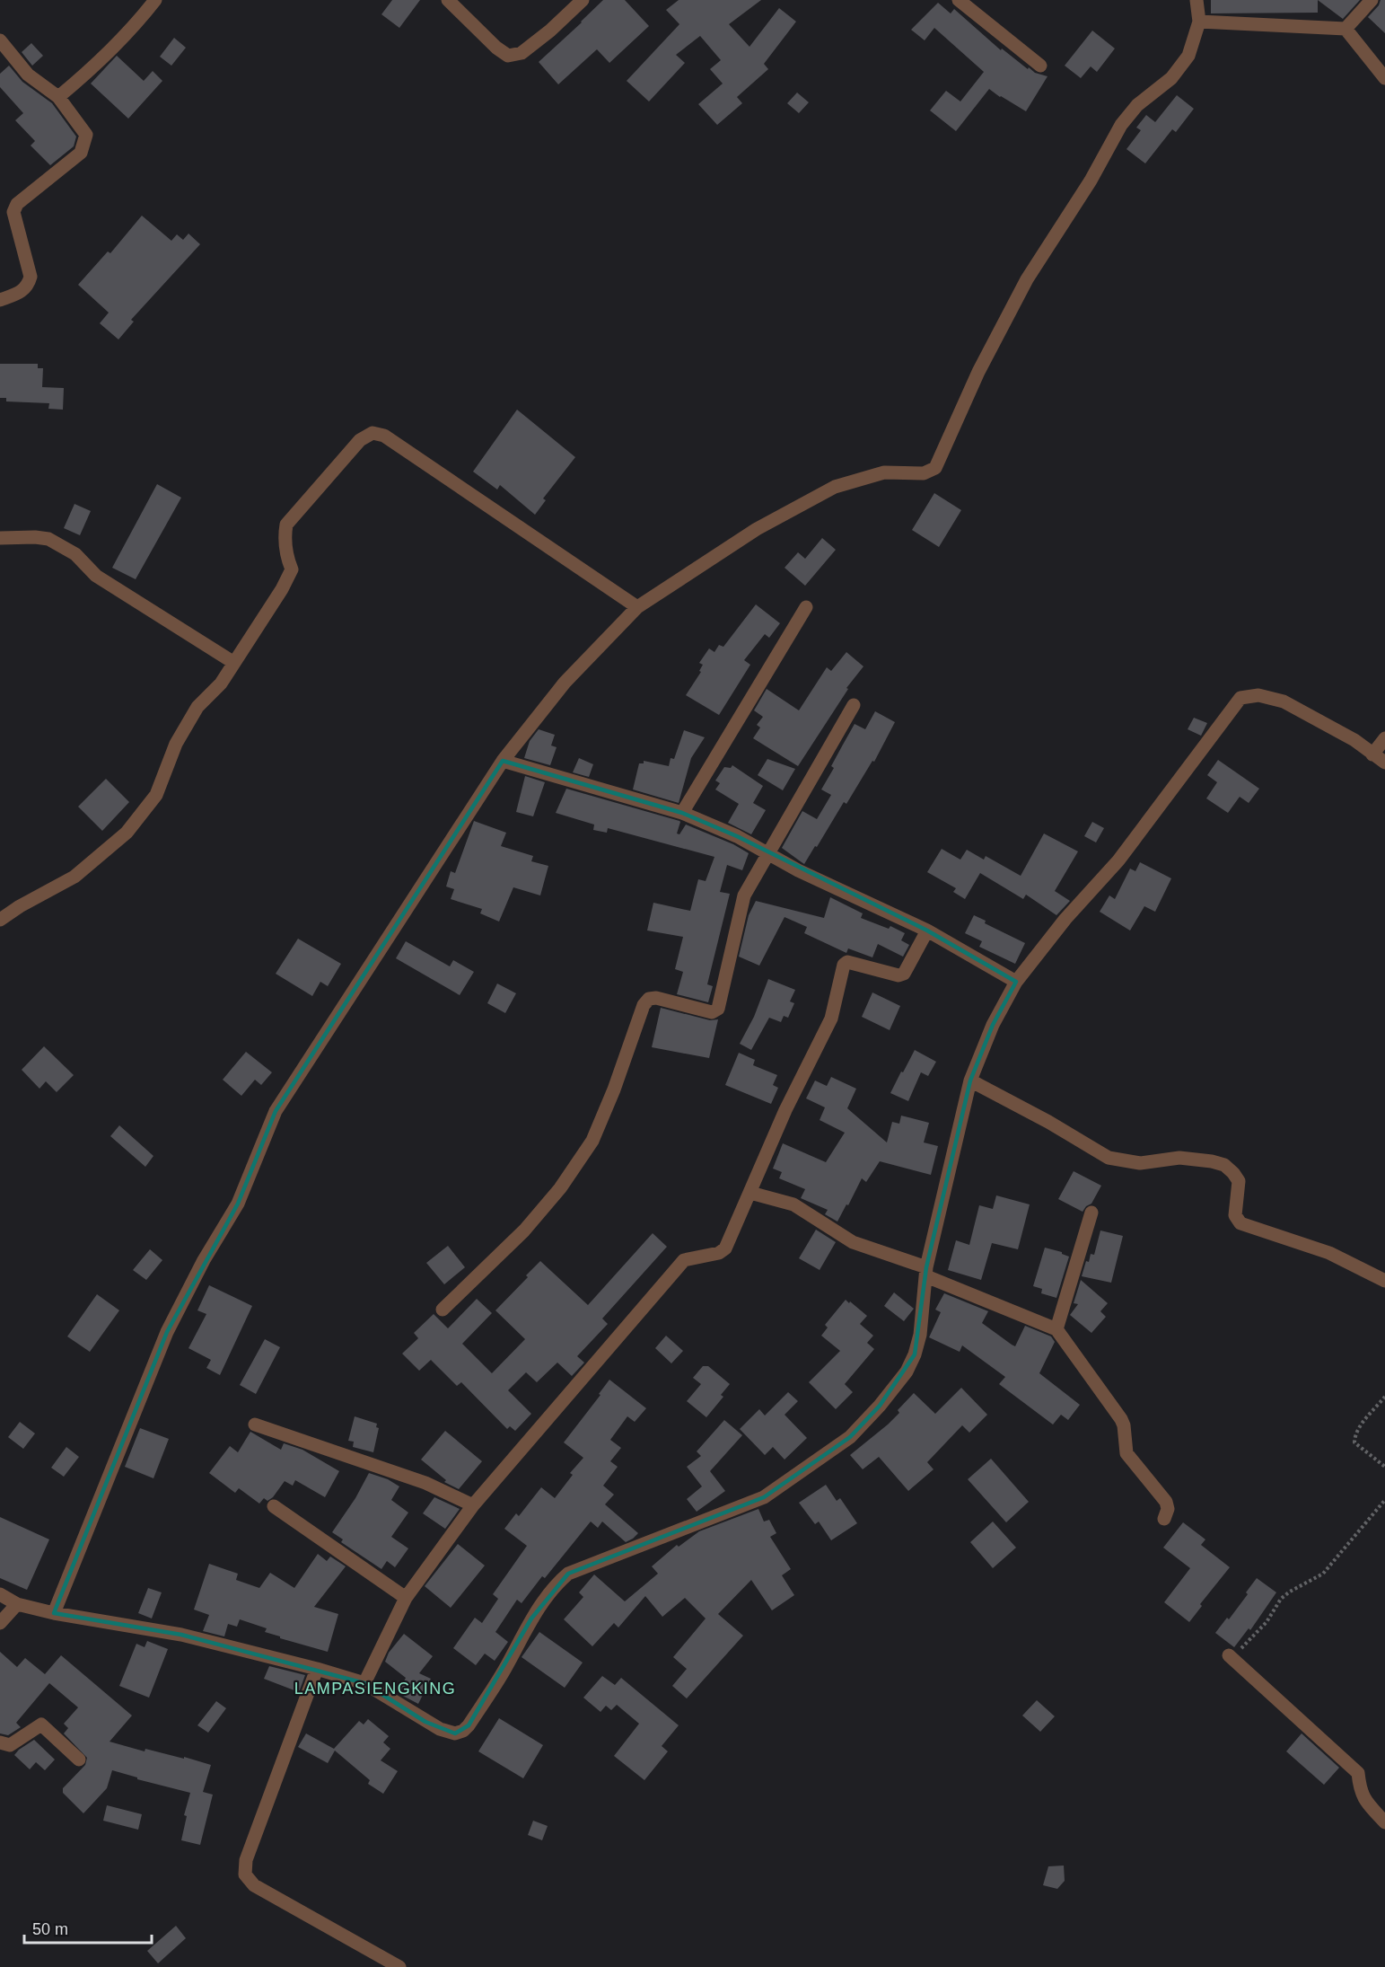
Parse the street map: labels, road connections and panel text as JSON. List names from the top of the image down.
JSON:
{
  "districts": ["LAMPASIENGKING"],
  "scale_bar": "50 m"
}
